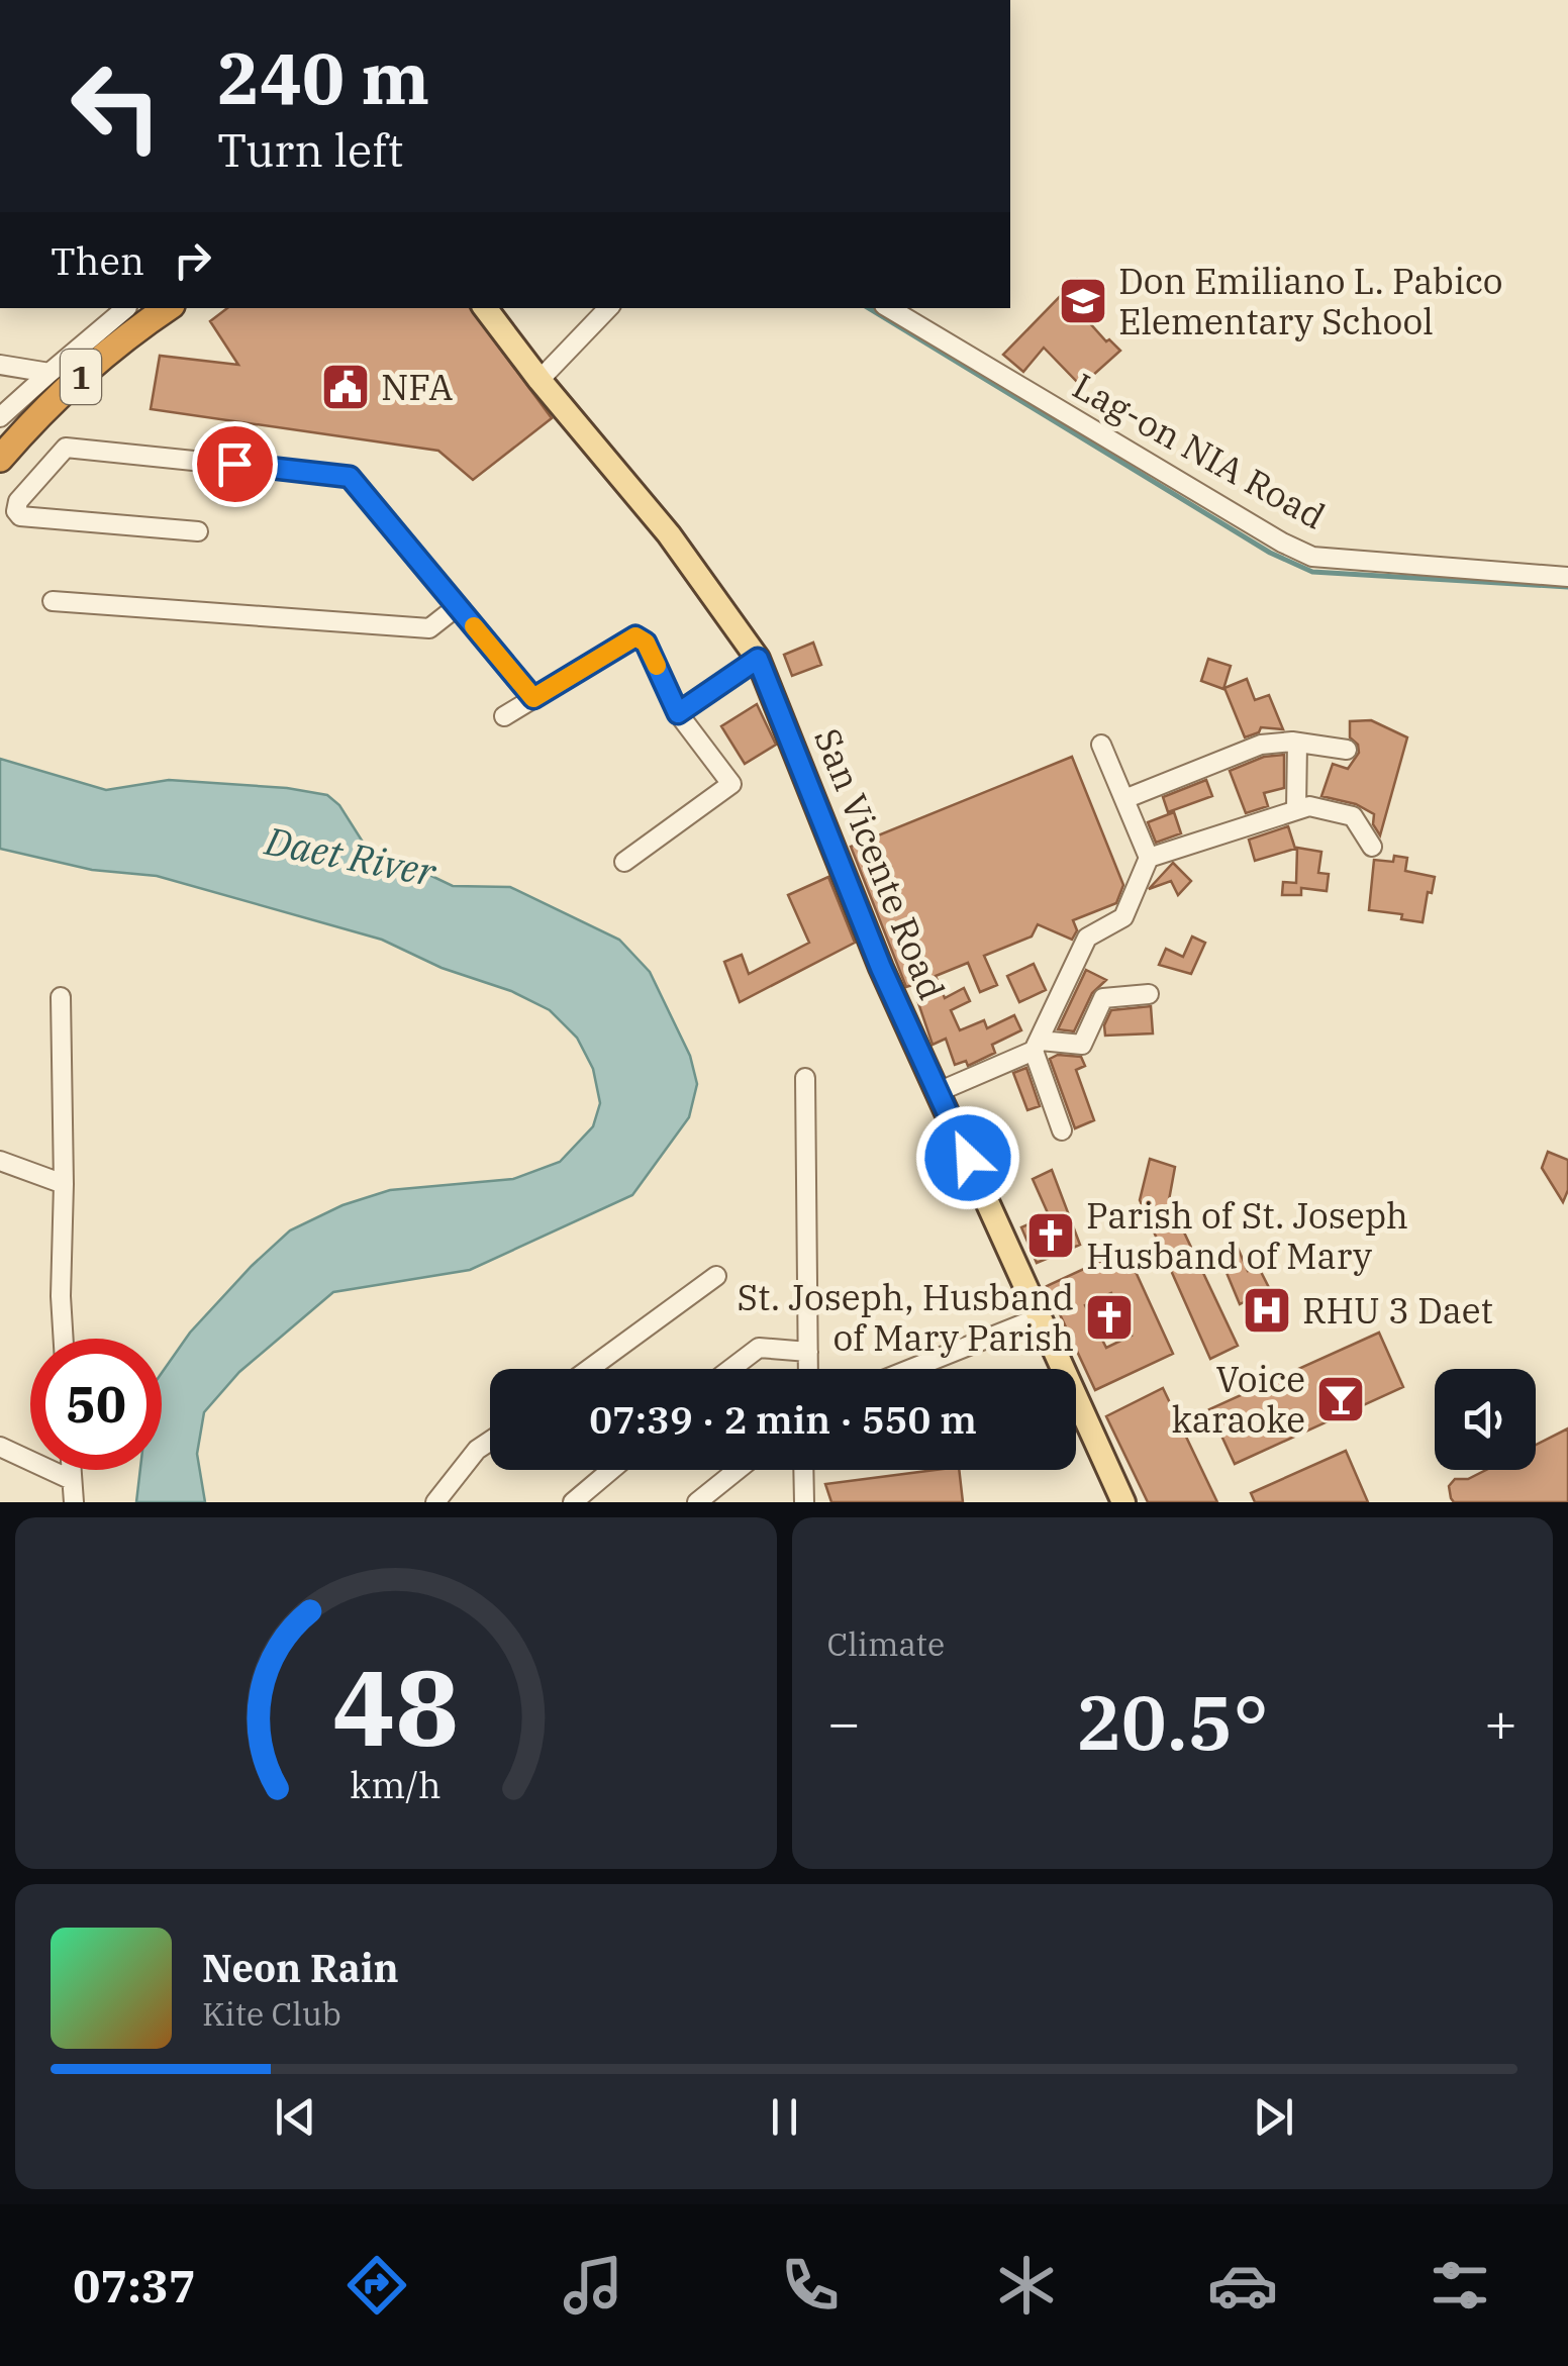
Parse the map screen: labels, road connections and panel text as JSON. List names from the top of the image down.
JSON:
{
  "streets": {
    "highway": ["1"],
    "main road": ["San Vicente Road"],
    "street": ["Lag-on NIA Road"]
  },
  "water": ["Daet River"],
  "places": {
    "school or university": ["Don Emiliano L. Pabico Elementary School"],
    "public building": ["NFA"],
    "church": ["Parish of St. Joseph Husband of Mary", "St. Joseph, Husband of Mary Parish"],
    "hospital": ["RHU 3 Daet"],
    "bar": ["Voice karaoke"]
  },
  "page": {
    "turn": ["240 m", "Turn left"],
    "then": "Then",
    "limit": "50",
    "trip": "07:39 · 2 min · 550 m",
    "tile": "Climate",
    "heat": ["−", "20.5°", "+"],
    "song": ["Neon Rain", "Kite Club"],
    "tabs": "07:37",
    "gauge": ["48", "km/h"]
  }
}
